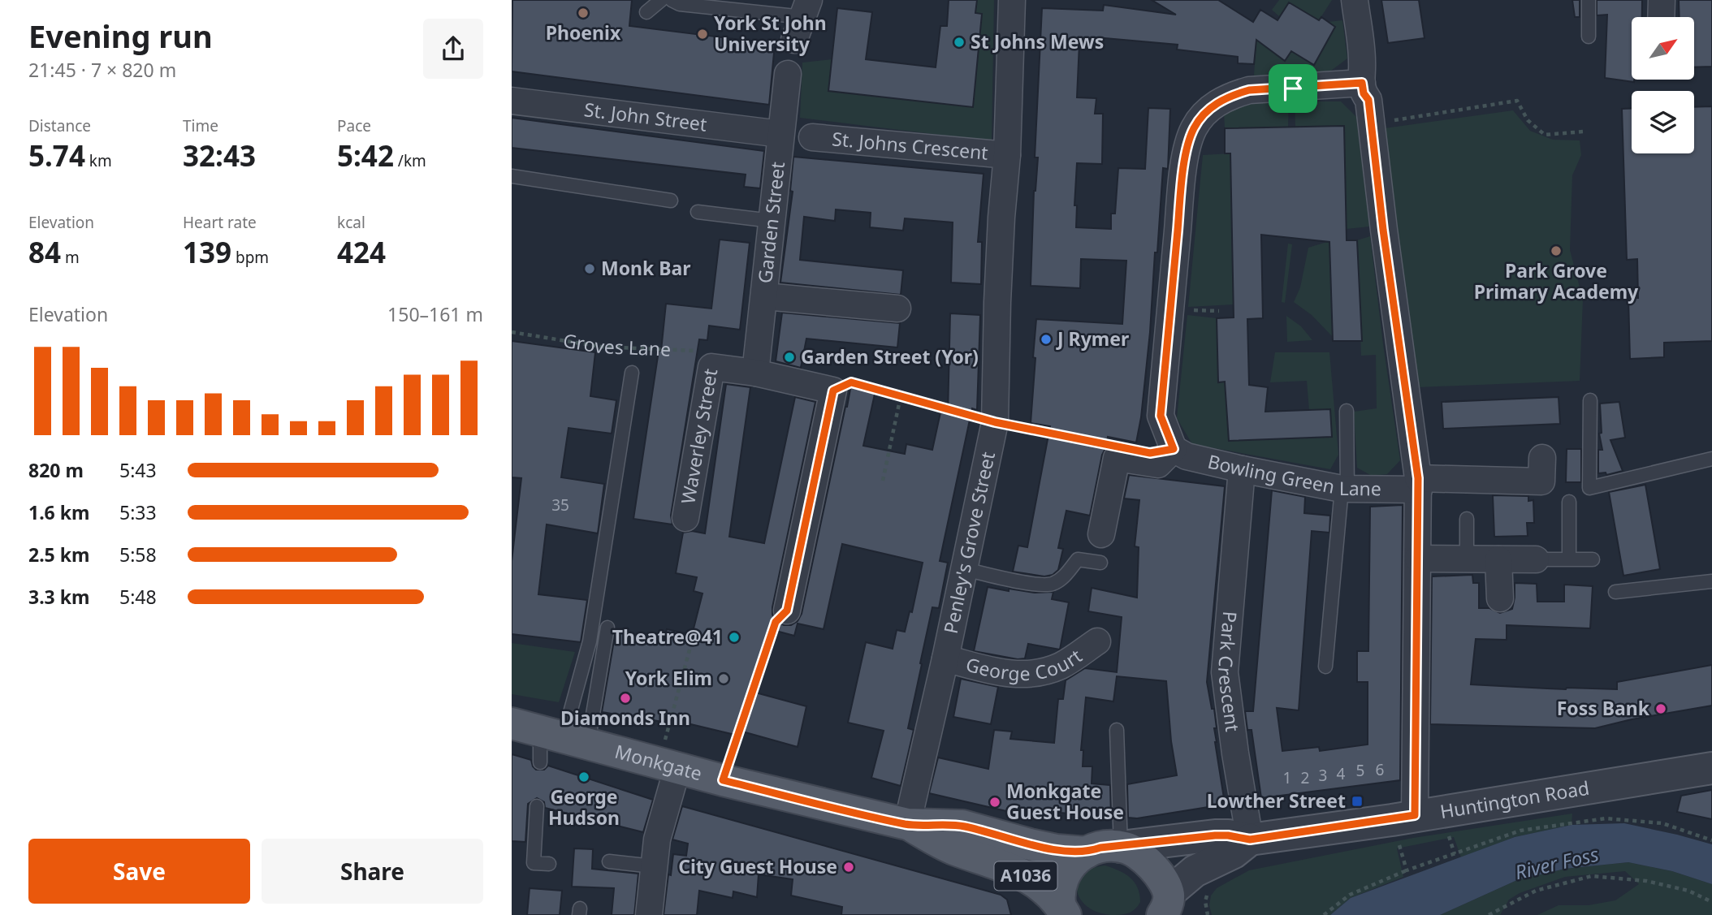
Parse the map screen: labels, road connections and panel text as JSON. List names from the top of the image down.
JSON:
{
  "streets": {
    "main road": ["Monkgate", "A1036"],
    "street": [
      "St. John Street",
      "St. Johns Crescent",
      "Garden Street",
      "Waverley Street",
      "Bowling Green Lane",
      "Penley's Grove Street",
      "George Court",
      "Park Crescent",
      "Huntington Road"
    ],
    "path": ["Groves Lane"]
  },
  "crossings": [
    ["St. John Street", "Garden Street"],
    ["St. Johns Crescent", "Penley's Grove Street"],
    ["Garden Street", "Waverley Street"],
    ["Groves Lane", "Waverley Street"],
    ["Bowling Green Lane", "Park Crescent"],
    ["Penley's Grove Street", "George Court"],
    ["Penley's Grove Street", "Monkgate"],
    ["Penley's Grove Street", "A1036"],
    ["Park Crescent", "Huntington Road"],
    ["Monkgate", "A1036"],
    ["Huntington Road", "A1036"]
  ],
  "water": ["River Foss"],
  "places": {
    "other": [
      "Phoenix",
      "York St John University",
      "St Johns Mews",
      "Park Grove Primary Academy",
      "Monk Bar",
      "J Rymer",
      "Garden Street (Yor)",
      "Theatre@41",
      "York Elim",
      "Diamonds Inn",
      "Foss Bank",
      "George Hudson",
      "Monkgate Guest House",
      "City Guest House"
    ],
    "transit": ["Lowther Street"]
  },
  "house_numbers": [
    "35",
    "6",
    "5",
    "4",
    "3",
    "1",
    "2"
  ],
  "north": "top right",
  "page": {
    "heading": ["Evening run", "21:45 · 7 × 820 m"],
    "stats": [
      ["Distance", "5.74 km"],
      ["Time", "32:43"],
      ["Pace", "5:42 /km"],
      ["Elevation", "84 m"],
      ["Heart rate", "139 bpm"],
      ["kcal", "424"]
    ],
    "chart": ["Elevation", "150–161 m"],
    "list": [
      {
        "name": "820 m",
        "note": "5:43"
      },
      {
        "name": "1.6 km",
        "note": "5:33"
      },
      {
        "name": "2.5 km",
        "note": "5:58"
      },
      {
        "name": "3.3 km",
        "note": "5:48"
      }
    ],
    "buttons": ["Save", "Share"]
  }
}
